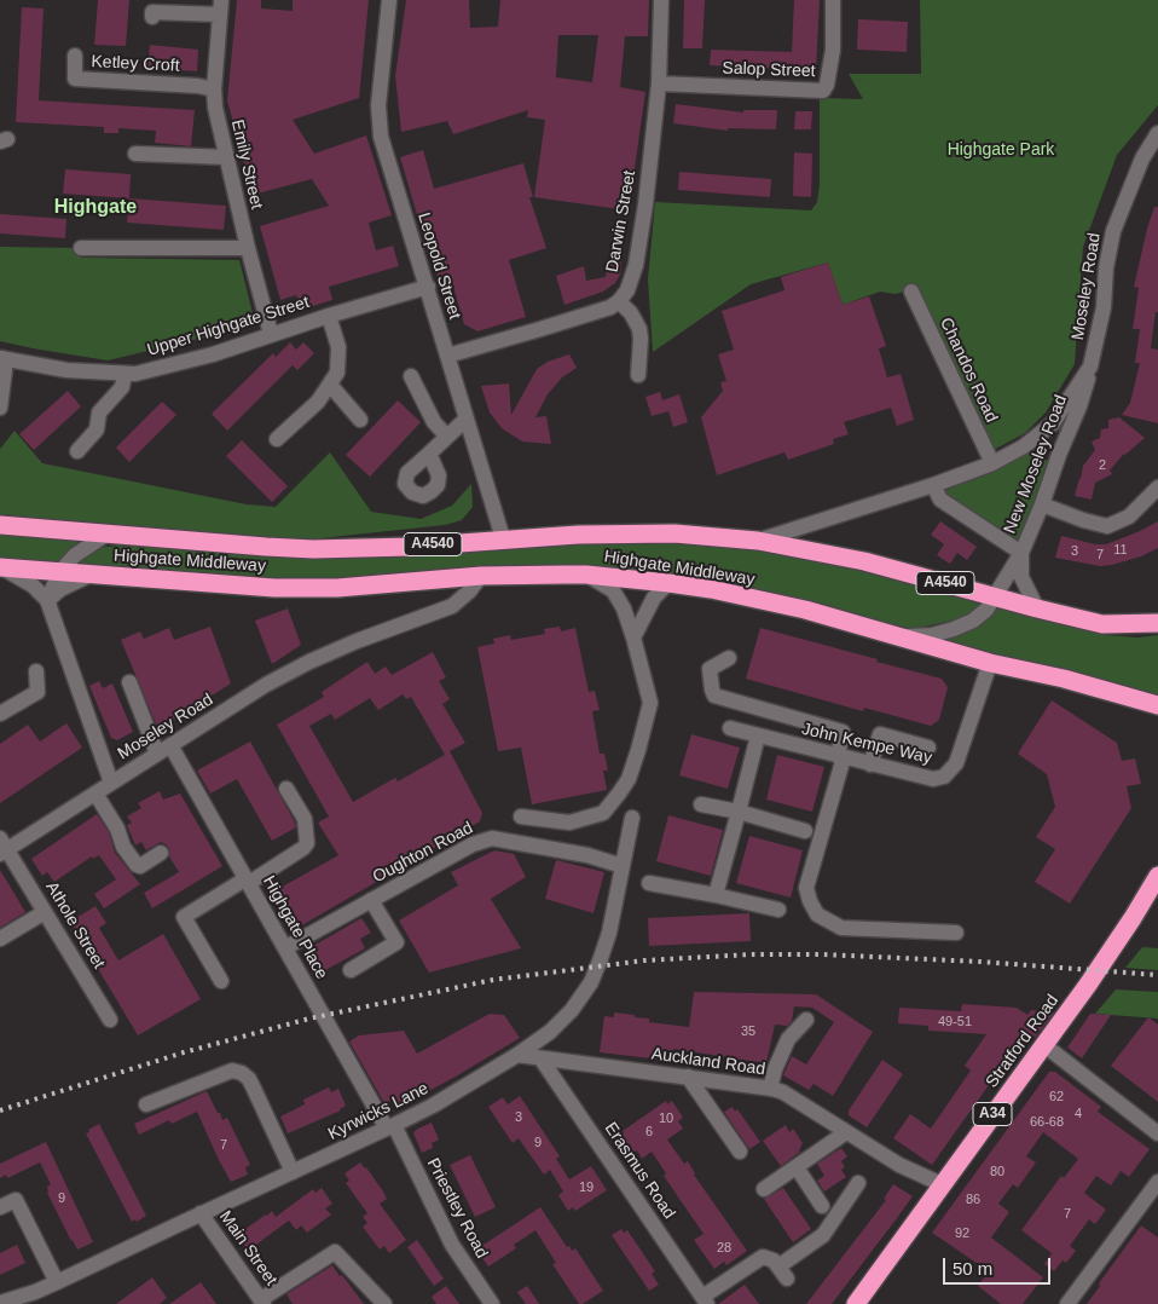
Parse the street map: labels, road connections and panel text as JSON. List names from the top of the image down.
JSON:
{
  "streets": {
    "highway": [
      "A4540",
      "Highgate Middleway",
      "Stratford Road",
      "A34"
    ],
    "street": [
      "Ketley Croft",
      "Salop Street",
      "Emily Street",
      "Darwin Street",
      "Leopold Street",
      "Moseley Road",
      "Upper Highgate Street",
      "Chandos Road",
      "New Moseley Road",
      "John Kempe Way",
      "Oughton Road",
      "Athole Street",
      "Highgate Place",
      "Auckland Road",
      "Kyrwicks Lane",
      "Erasmus Road",
      "Priestley Road",
      "Main Street"
    ]
  },
  "crossings": [
    ["Ketley Croft", "Emily Street"],
    ["Salop Street", "Darwin Street"],
    ["Emily Street", "Upper Highgate Street"],
    ["Leopold Street", "Upper Highgate Street"],
    ["Leopold Street", "Highgate Middleway"],
    ["Moseley Road", "Chandos Road"],
    ["Moseley Road", "New Moseley Road"],
    ["Moseley Road", "Highgate Middleway"],
    ["Moseley Road", "Athole Street"],
    ["Moseley Road", "Highgate Place"],
    ["New Moseley Road", "Highgate Middleway"],
    ["Highgate Middleway", "John Kempe Way"],
    ["Oughton Road", "Highgate Place"],
    ["Oughton Road", "Kyrwicks Lane"],
    ["Highgate Place", "Kyrwicks Lane"],
    ["Highgate Place", "Priestley Road"],
    ["Stratford Road", "Auckland Road"],
    ["Auckland Road", "Kyrwicks Lane"],
    ["Auckland Road", "Erasmus Road"],
    ["Kyrwicks Lane", "Priestley Road"],
    ["Kyrwicks Lane", "Main Street"]
  ],
  "districts": ["Highgate"],
  "parks": ["Highgate Park"],
  "house_numbers": [
    "2",
    "11",
    "3",
    "7",
    "49-51",
    "35",
    "62",
    "4",
    "3",
    "10",
    "66-68",
    "6",
    "9",
    "7",
    "80",
    "19",
    "9",
    "86",
    "7",
    "92",
    "28"
  ],
  "scale_bar": "50 m"
}
